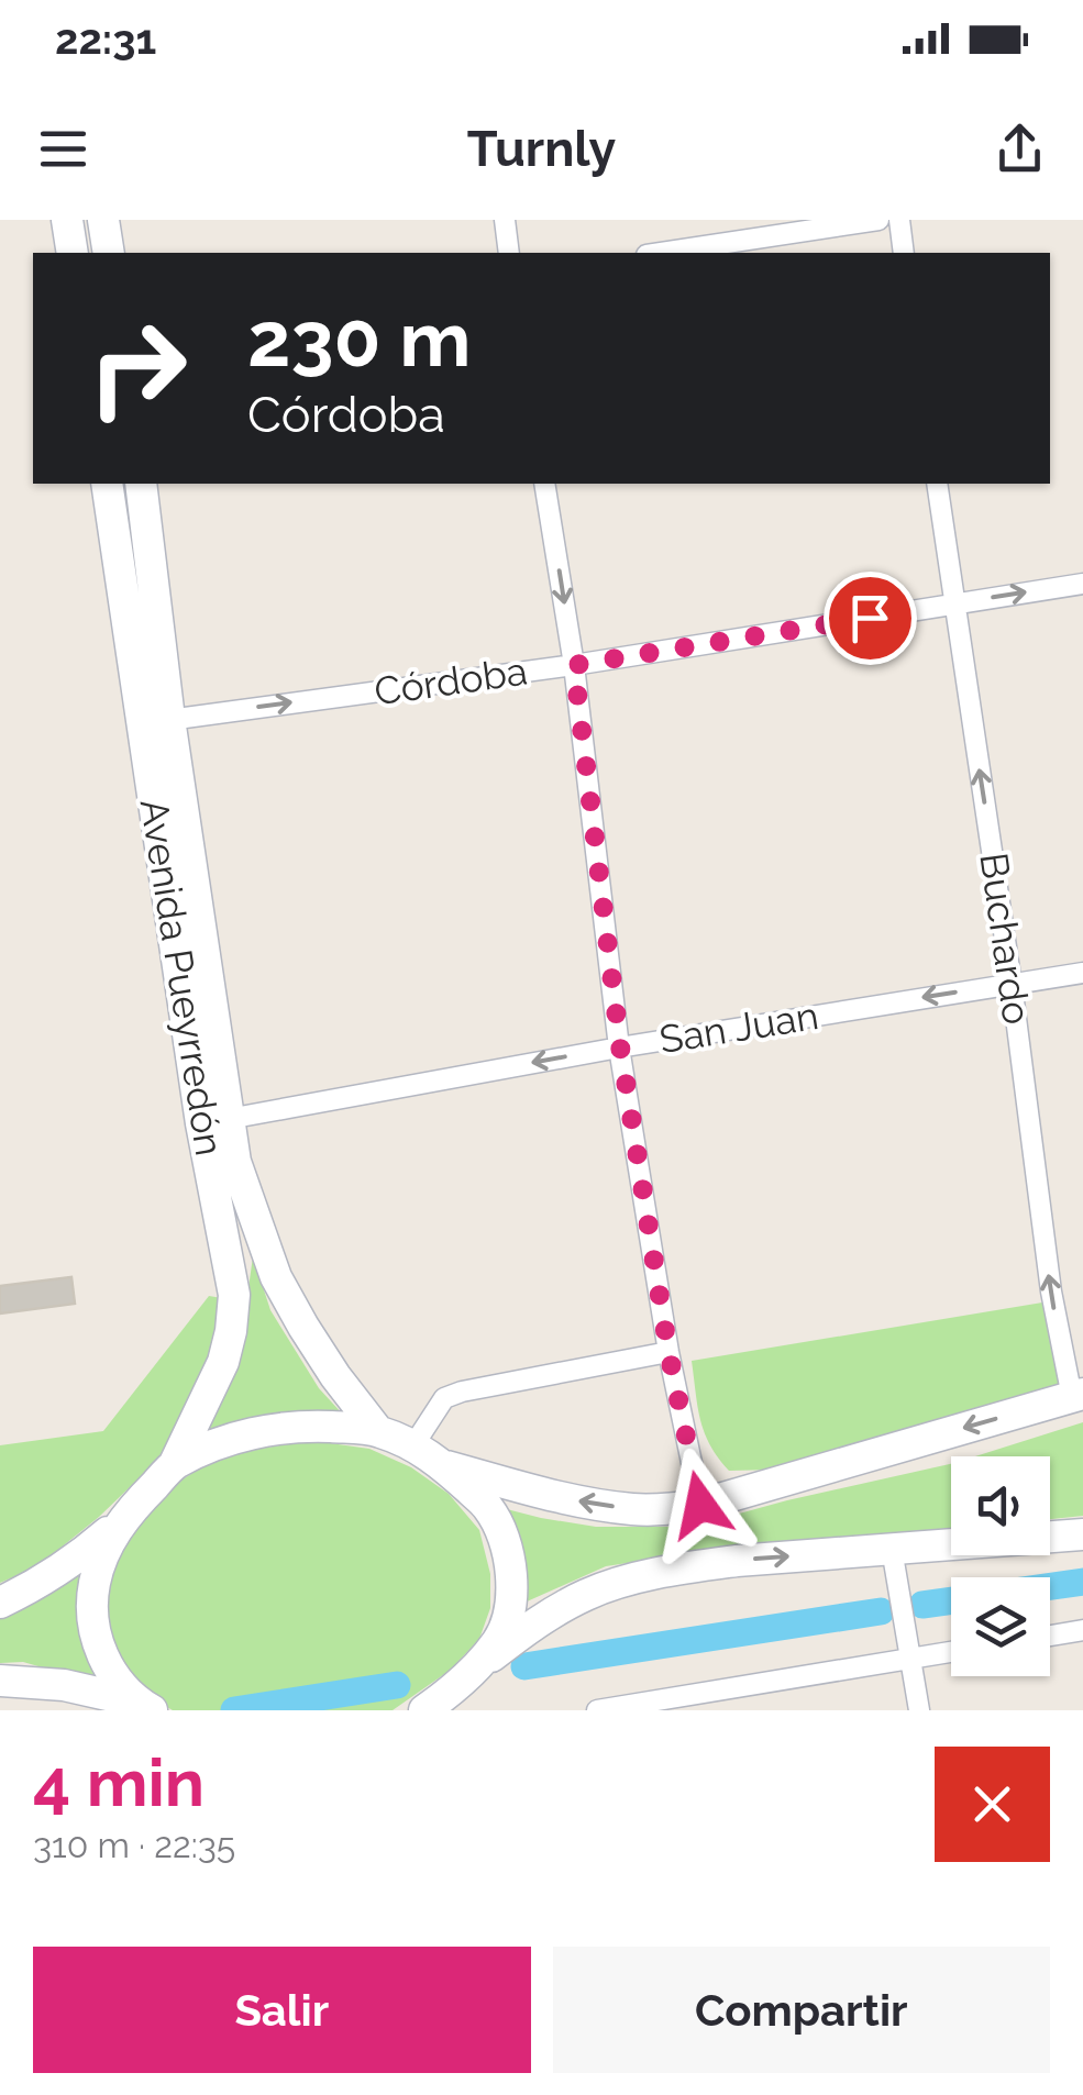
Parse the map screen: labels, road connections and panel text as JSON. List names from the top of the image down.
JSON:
{
  "streets": {
    "main road": ["Avenida Pueyrredón"],
    "street": ["Córdoba", "Buchardo", "San Juan"]
  },
  "crossings": [
    ["Córdoba", "Buchardo"],
    ["Córdoba", "Avenida Pueyrredón"],
    ["Buchardo", "San Juan"],
    ["Avenida Pueyrredón", "San Juan"]
  ],
  "one_way": ["Córdoba", "Buchardo", "San Juan"],
  "page": {
    "status": "22:31",
    "header": "Turnly",
    "turn": ["230 m", "Córdoba"],
    "heading": ["4 min", "310 m · 22:35"],
    "buttons": ["Salir", "Compartir"]
  }
}
